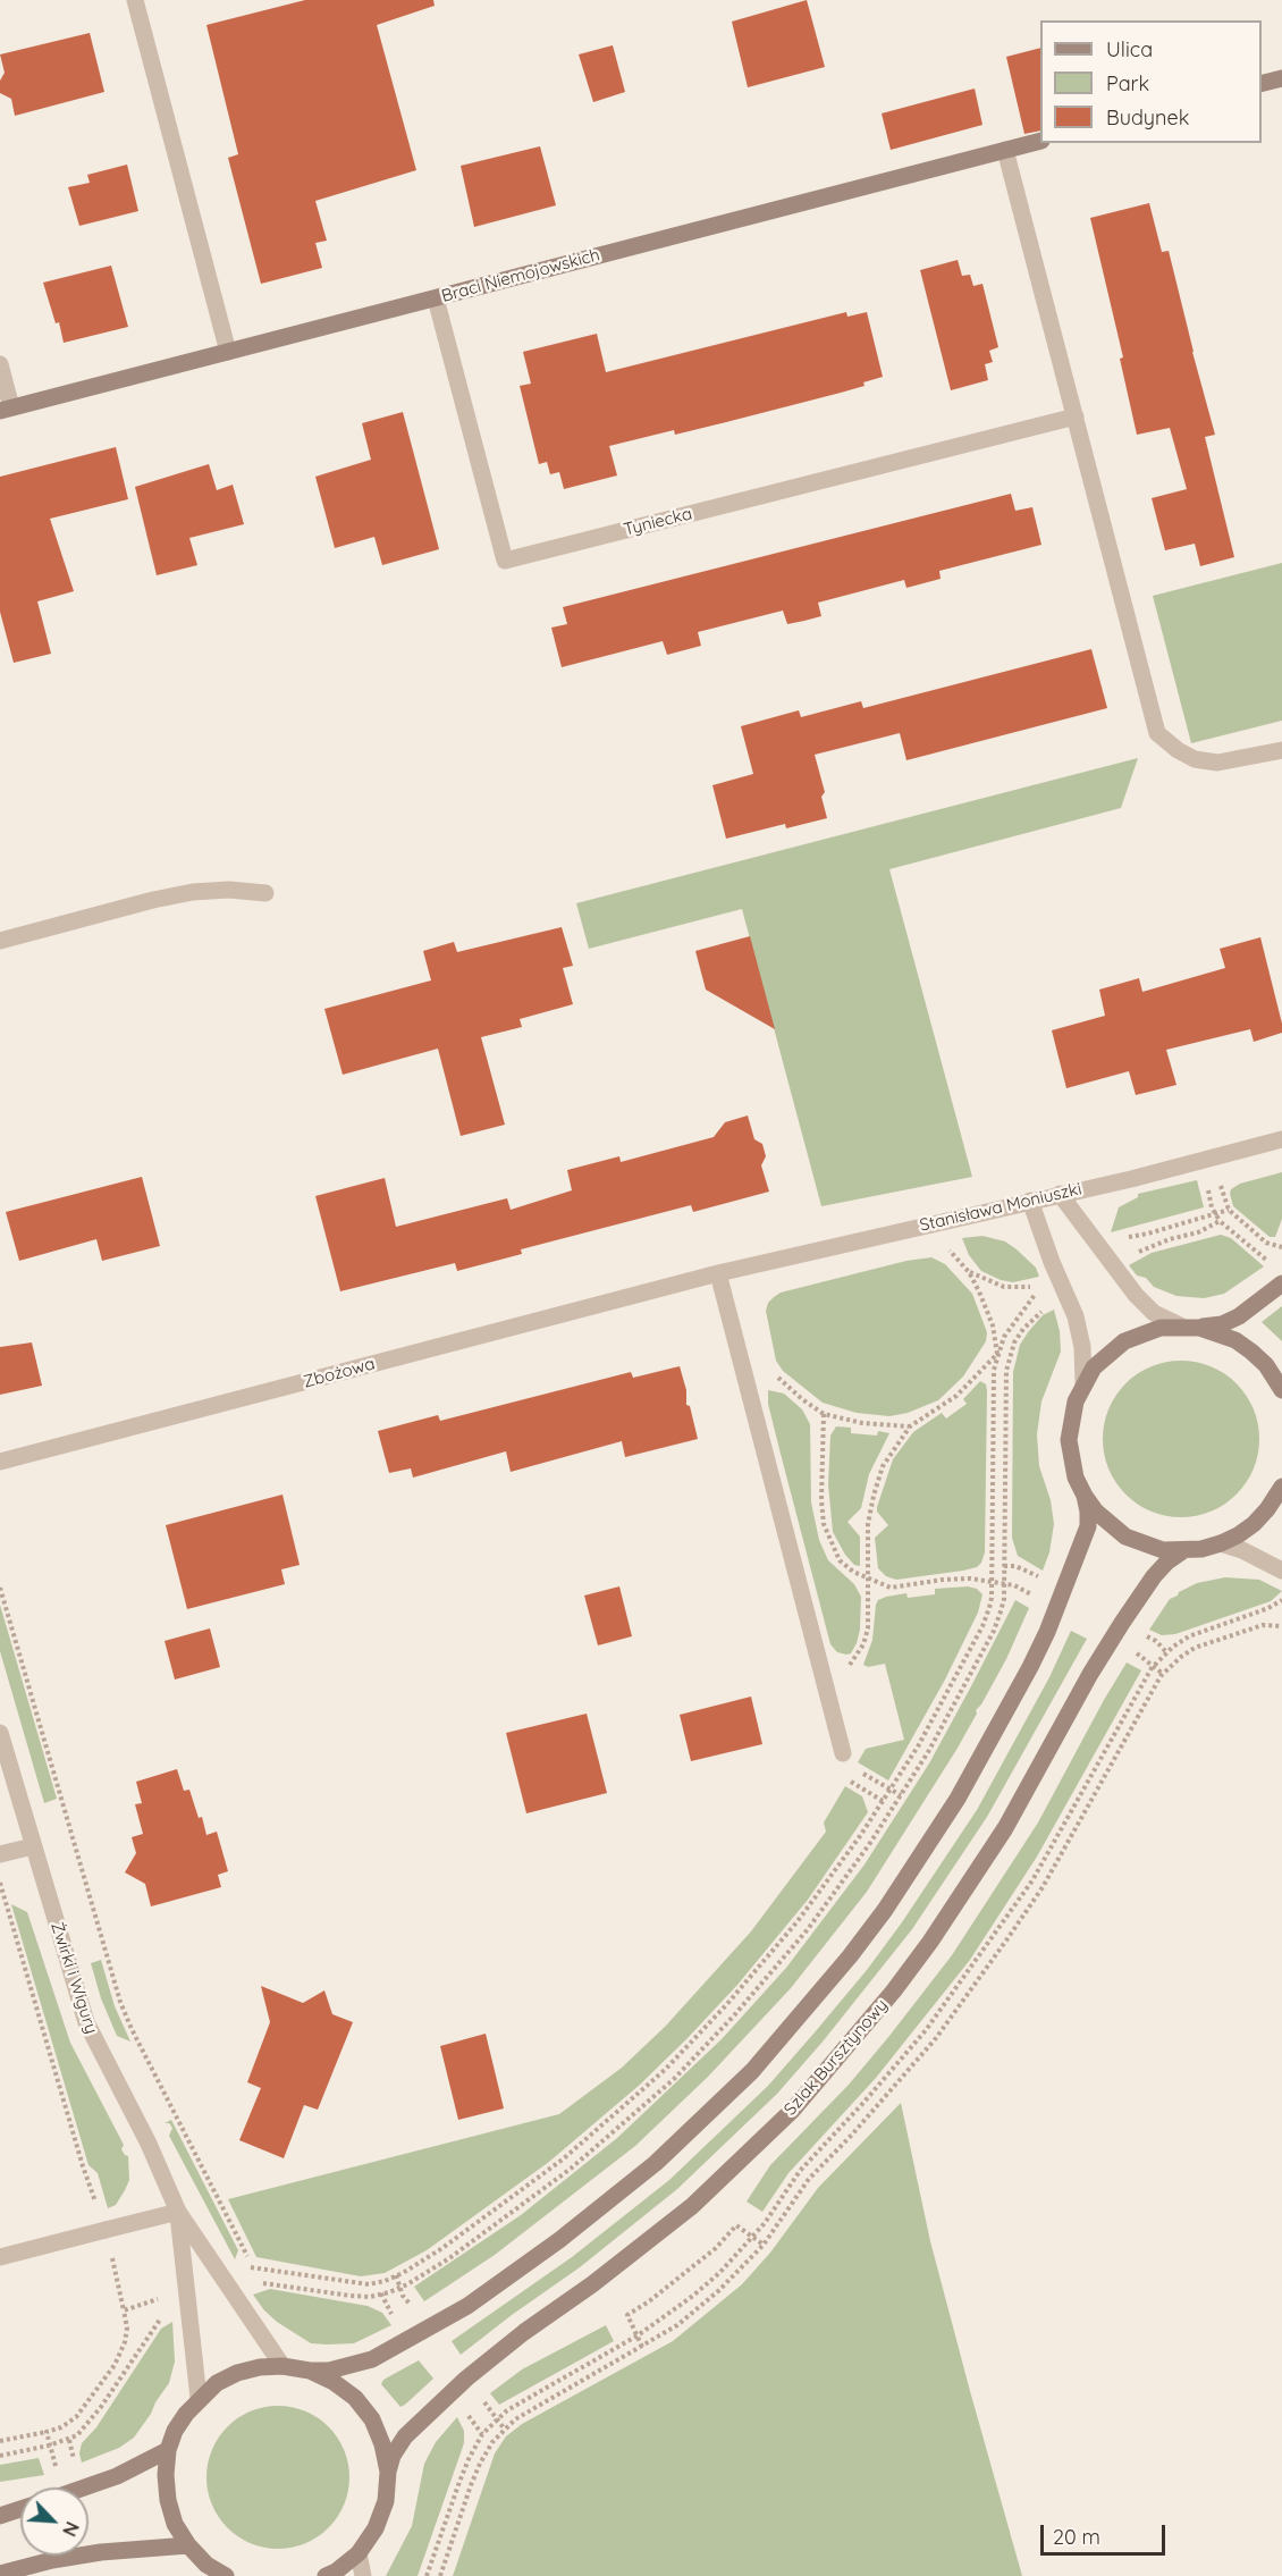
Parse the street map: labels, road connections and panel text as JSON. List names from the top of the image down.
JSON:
{
  "streets": {
    "main road": ["Braci Niemojowskich", "Szlak Bursztynowy"],
    "street": [
      "Tyniecka",
      "Stanisława Moniuszki",
      "Zbożowa",
      "Żwirki i Wigury"
    ]
  },
  "crossings": [
    ["Braci Niemojowskich", "Tyniecka"],
    ["Stanisława Moniuszki", "Zbożowa"]
  ],
  "legend": ["Ulica", "Park", "Budynek"],
  "scale_bar": "20 m",
  "north": "bottom right"
}
